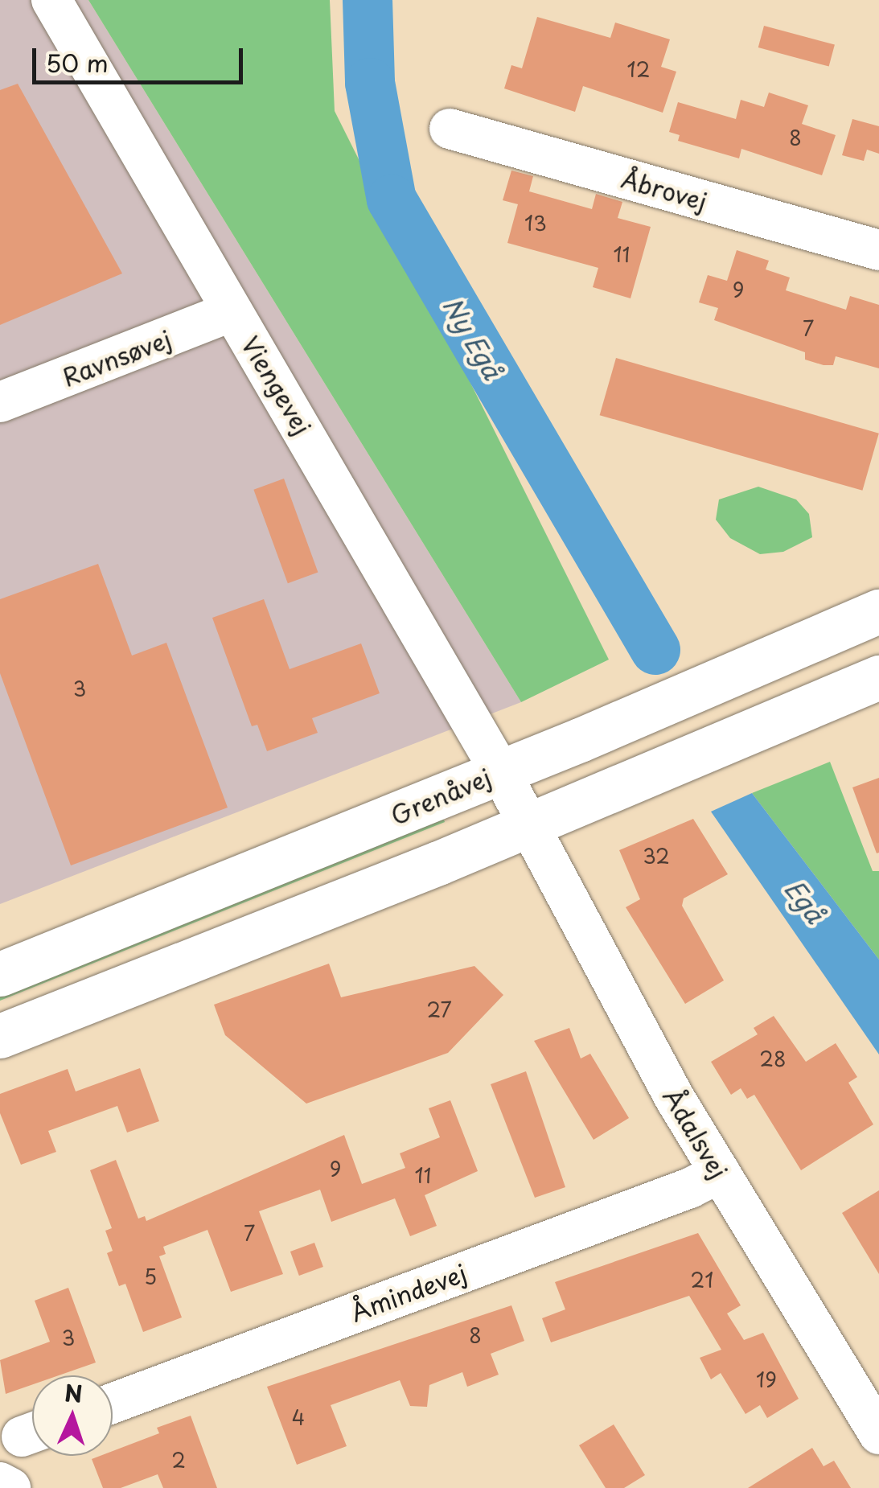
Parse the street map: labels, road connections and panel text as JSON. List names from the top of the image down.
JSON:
{
  "streets": {
    "main road": ["Grenåvej"],
    "street": [
      "Åbrovej",
      "Ravnsøvej",
      "Viengevej",
      "Ådalsvej",
      "Åmindevej"
    ]
  },
  "crossings": [
    ["Ravnsøvej", "Viengevej"],
    ["Viengevej", "Grenåvej"],
    ["Viengevej", "Ådalsvej"],
    ["Ådalsvej", "Åmindevej"]
  ],
  "water": ["Ny Egå", "Egå"],
  "house_numbers": [
    "12",
    "8",
    "13",
    "11",
    "9",
    "7",
    "3",
    "32",
    "27",
    "28",
    "9",
    "11",
    "7",
    "5",
    "21",
    "8",
    "3",
    "19",
    "4",
    "2"
  ],
  "scale_bar": "50 m",
  "north": "top"
}
